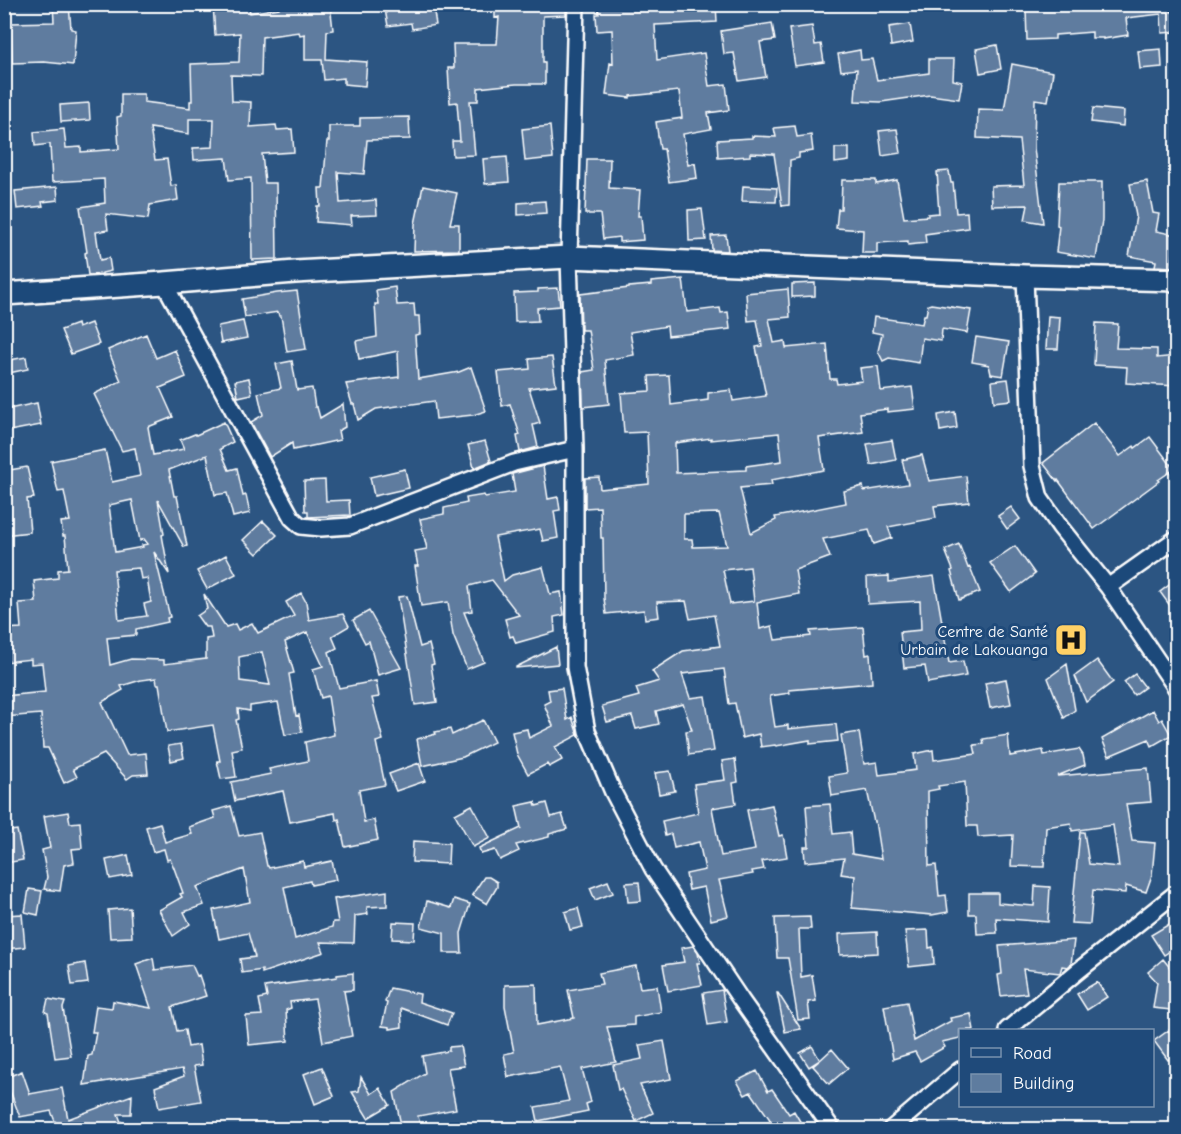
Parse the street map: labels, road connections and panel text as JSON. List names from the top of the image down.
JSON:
{
  "places": {
    "hospital": ["Centre de Santé Urbain de Lakouanga"]
  },
  "legend": ["Road", "Building"]
}
